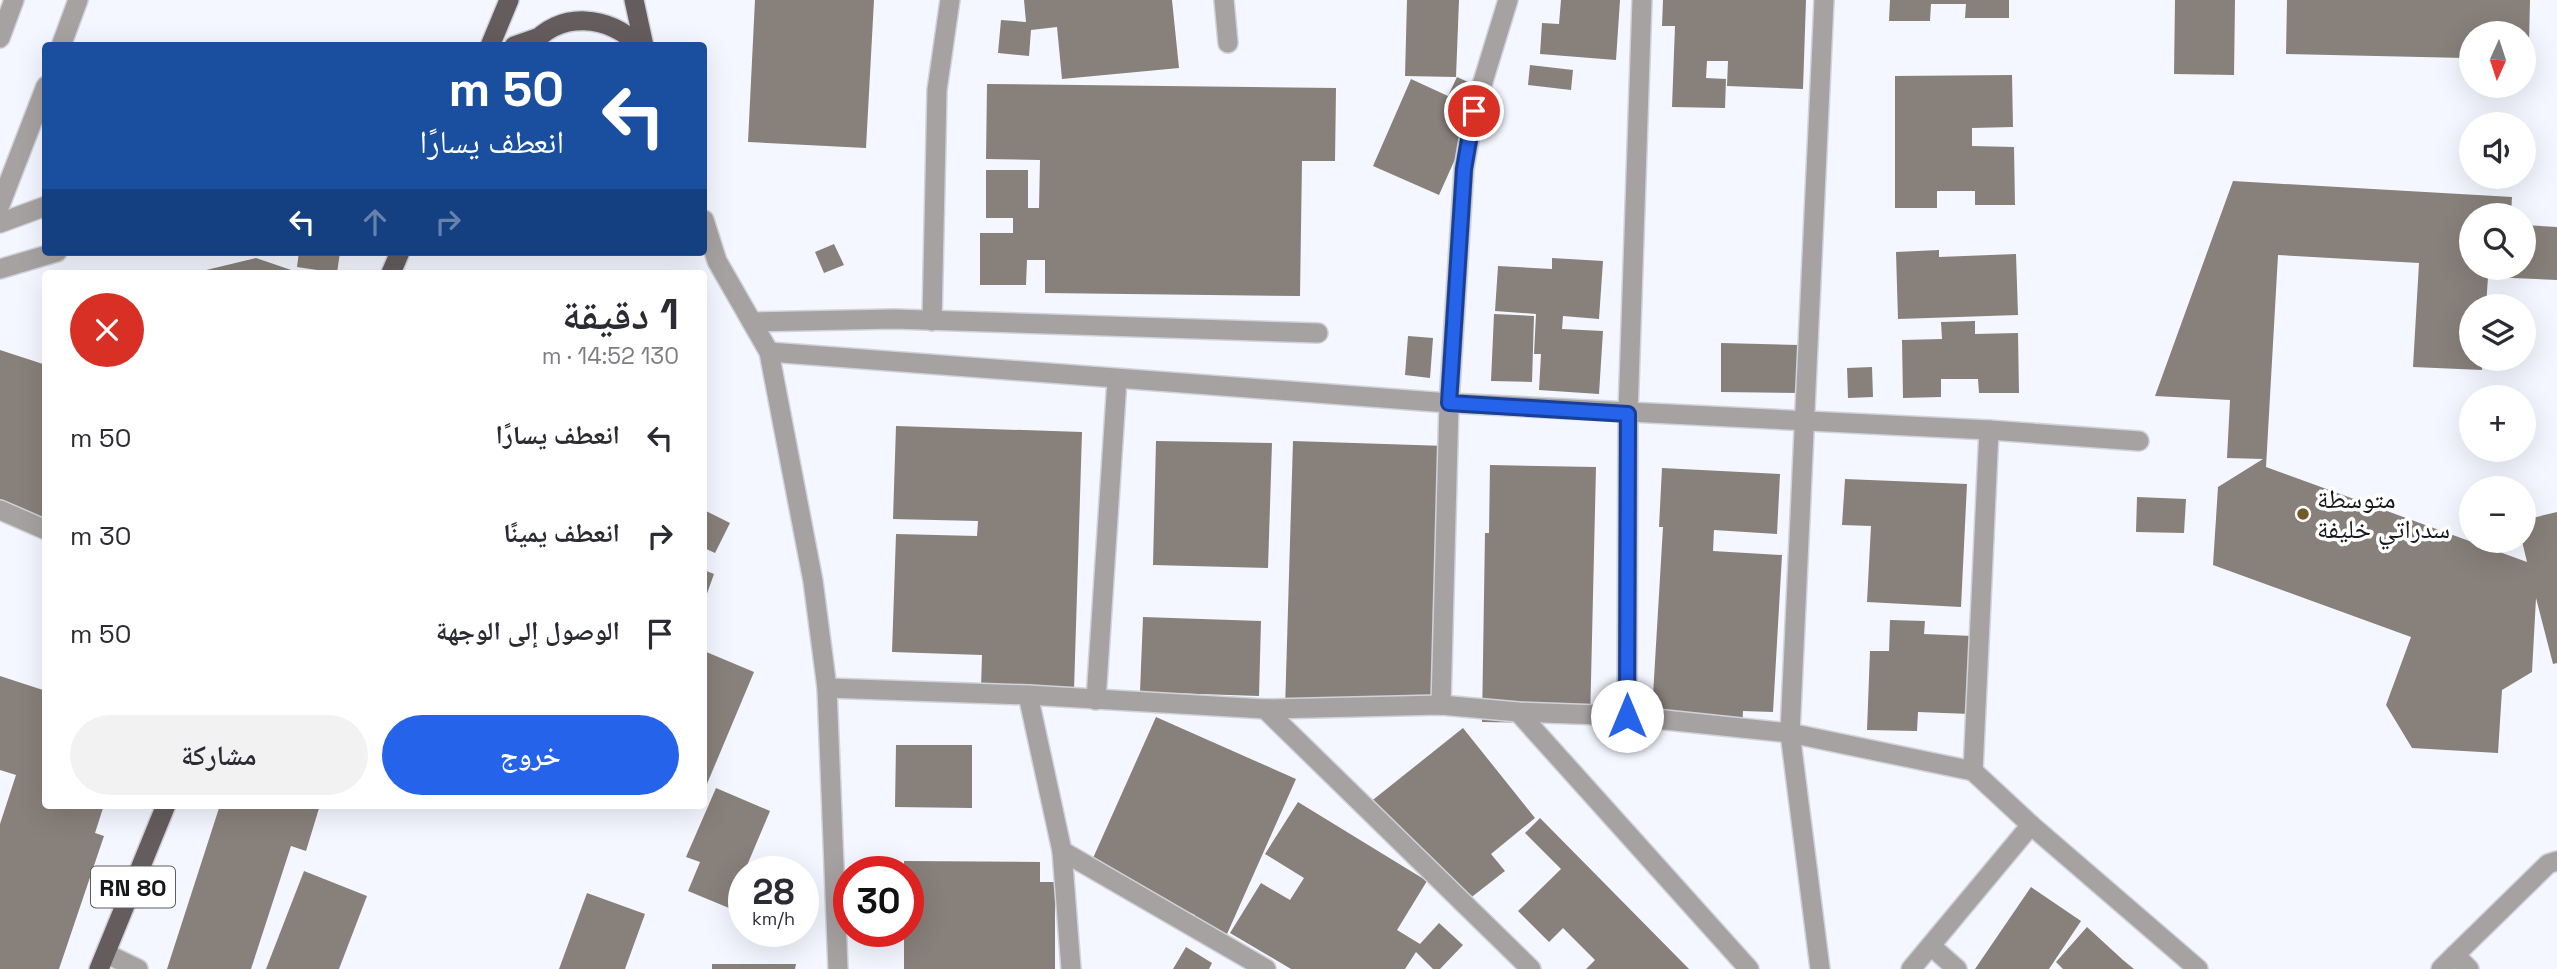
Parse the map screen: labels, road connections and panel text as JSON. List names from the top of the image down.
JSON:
{
  "streets": {
    "main road": ["RN 80"]
  },
  "places": ["متوسطة سدراتي خليفة"],
  "north": "bottom",
  "page": {
    "map_buttons": ["+", "−"],
    "turn": ["50 m", "انعطف يسارًا"],
    "heading": ["1 دقيقة", "130 m · 14:52"],
    "list": [
      {
        "name": "انعطف يسارًا",
        "value": "50 m"
      },
      {
        "name": "انعطف يمينًا",
        "value": "30 m"
      },
      {
        "name": "الوصول إلى الوجهة",
        "value": "50 m"
      }
    ],
    "buttons": ["خروج", "مشاركة"],
    "speed": "28 km/h",
    "limit": "30"
  }
}
